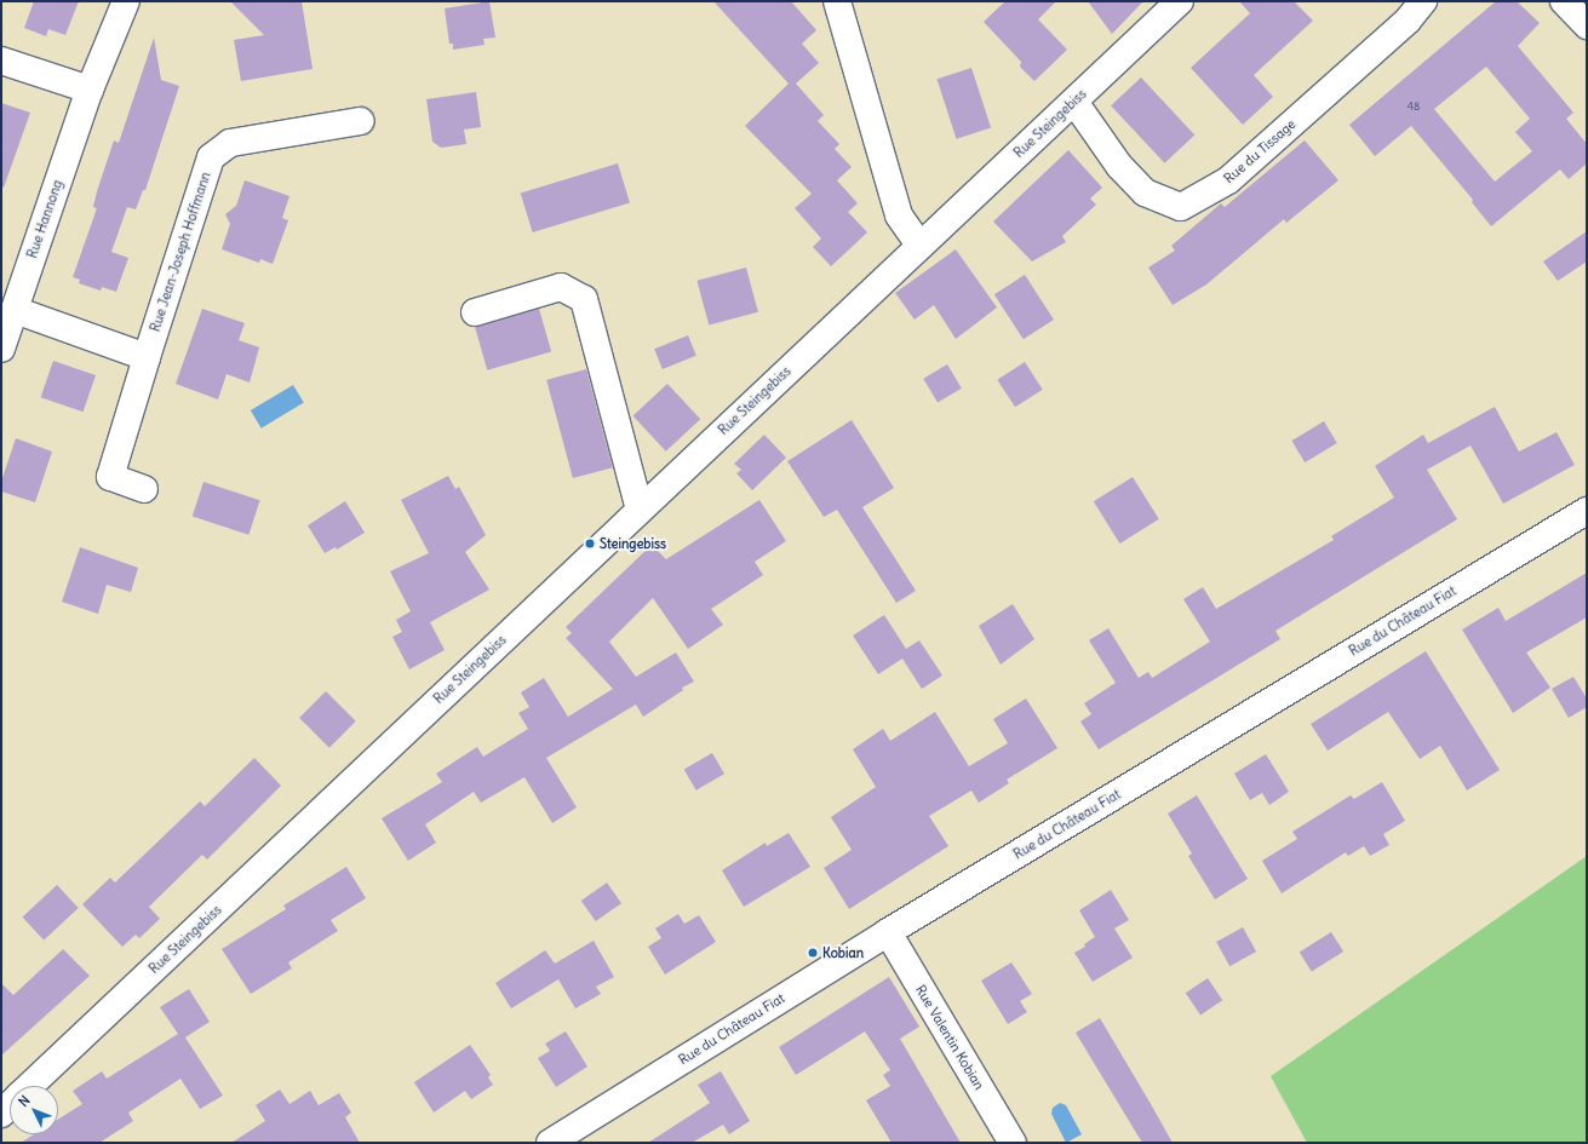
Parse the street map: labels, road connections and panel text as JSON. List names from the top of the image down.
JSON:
{
  "streets": {
    "street": [
      "Rue Steingebiss",
      "Rue du Tissage",
      "Rue Hannong",
      "Rue Jean-Joseph Hoffmann",
      "Rue du Château Fiat",
      "Rue Valentin Kobian"
    ]
  },
  "crossings": [
    ["Rue Steingebiss", "Rue du Tissage"],
    ["Rue du Château Fiat", "Rue Valentin Kobian"]
  ],
  "places": ["Steingebiss", "Kobian"],
  "house_numbers": ["48"],
  "north": "top left"
}
